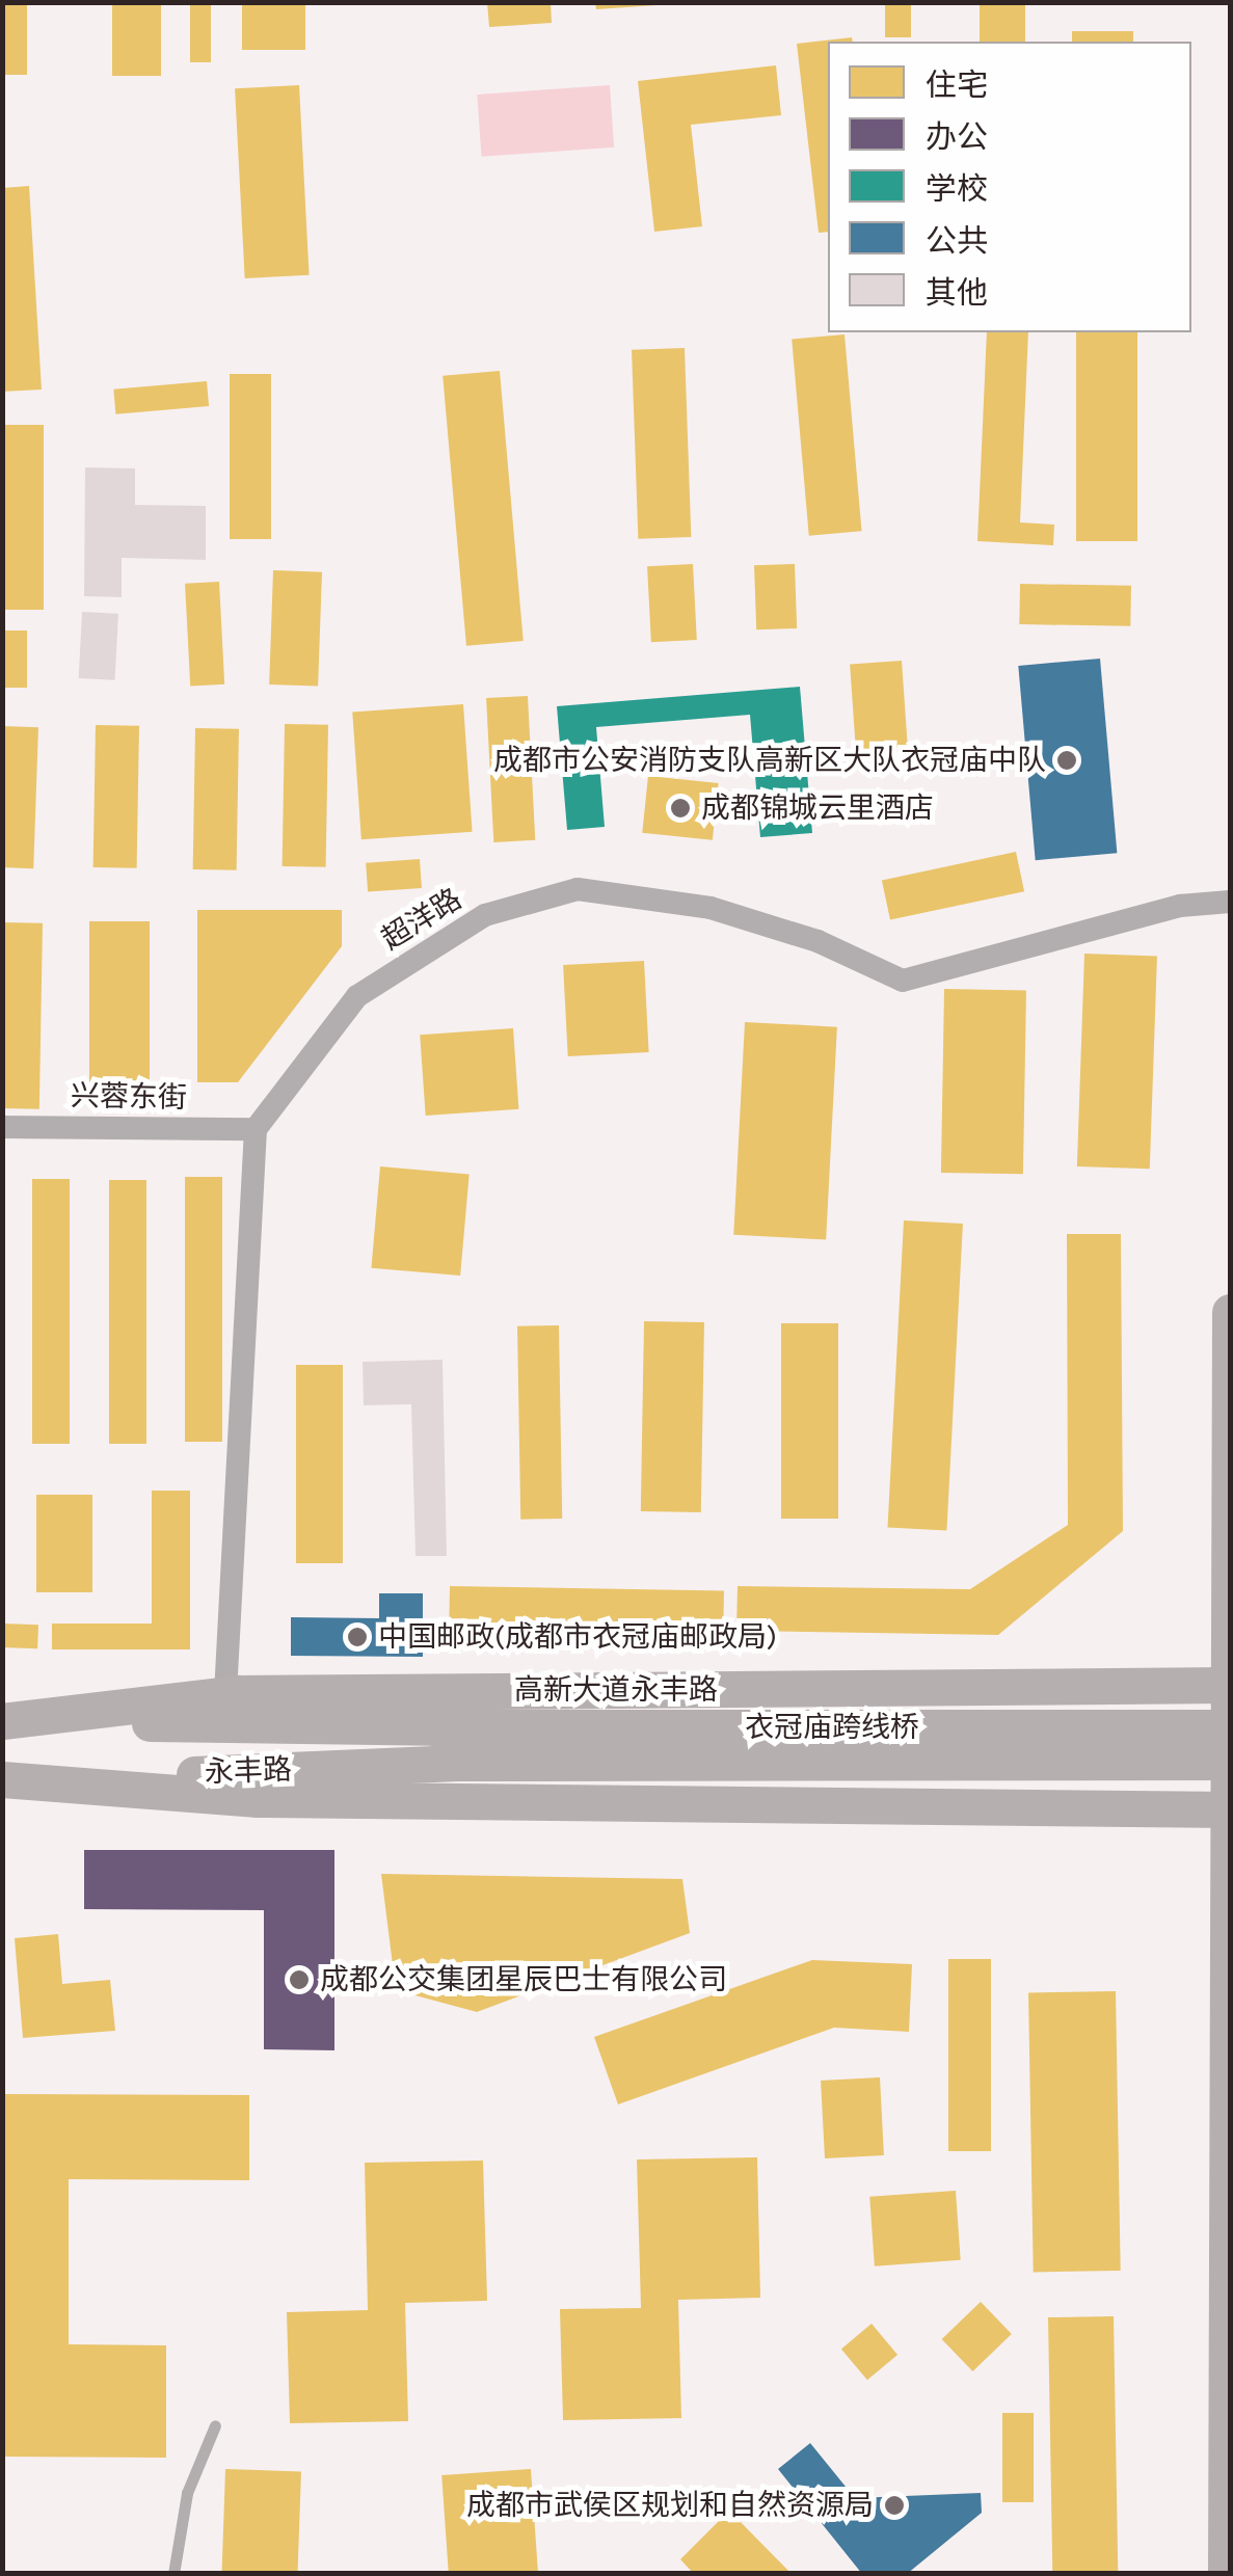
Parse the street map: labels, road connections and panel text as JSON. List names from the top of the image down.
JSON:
{
  "streets": {
    "main road": ["高新大道永丰路", "衣冠庙跨线桥", "永丰路"],
    "street": ["超洋路", "兴蓉东街"]
  },
  "crossings": [
    ["超洋路", "兴蓉东街"],
    ["高新大道永丰路", "永丰路"],
    ["衣冠庙跨线桥", "永丰路"]
  ],
  "places": [
    "成都市公安消防支队高新区大队衣冠庙中队",
    "成都锦城云里酒店",
    "中国邮政(成都市衣冠庙邮政局)",
    "成都公交集团星辰巴士有限公司",
    "成都市武侯区规划和自然资源局"
  ],
  "legend": [
    "住宅",
    "办公",
    "学校",
    "公共",
    "其他"
  ]
}
